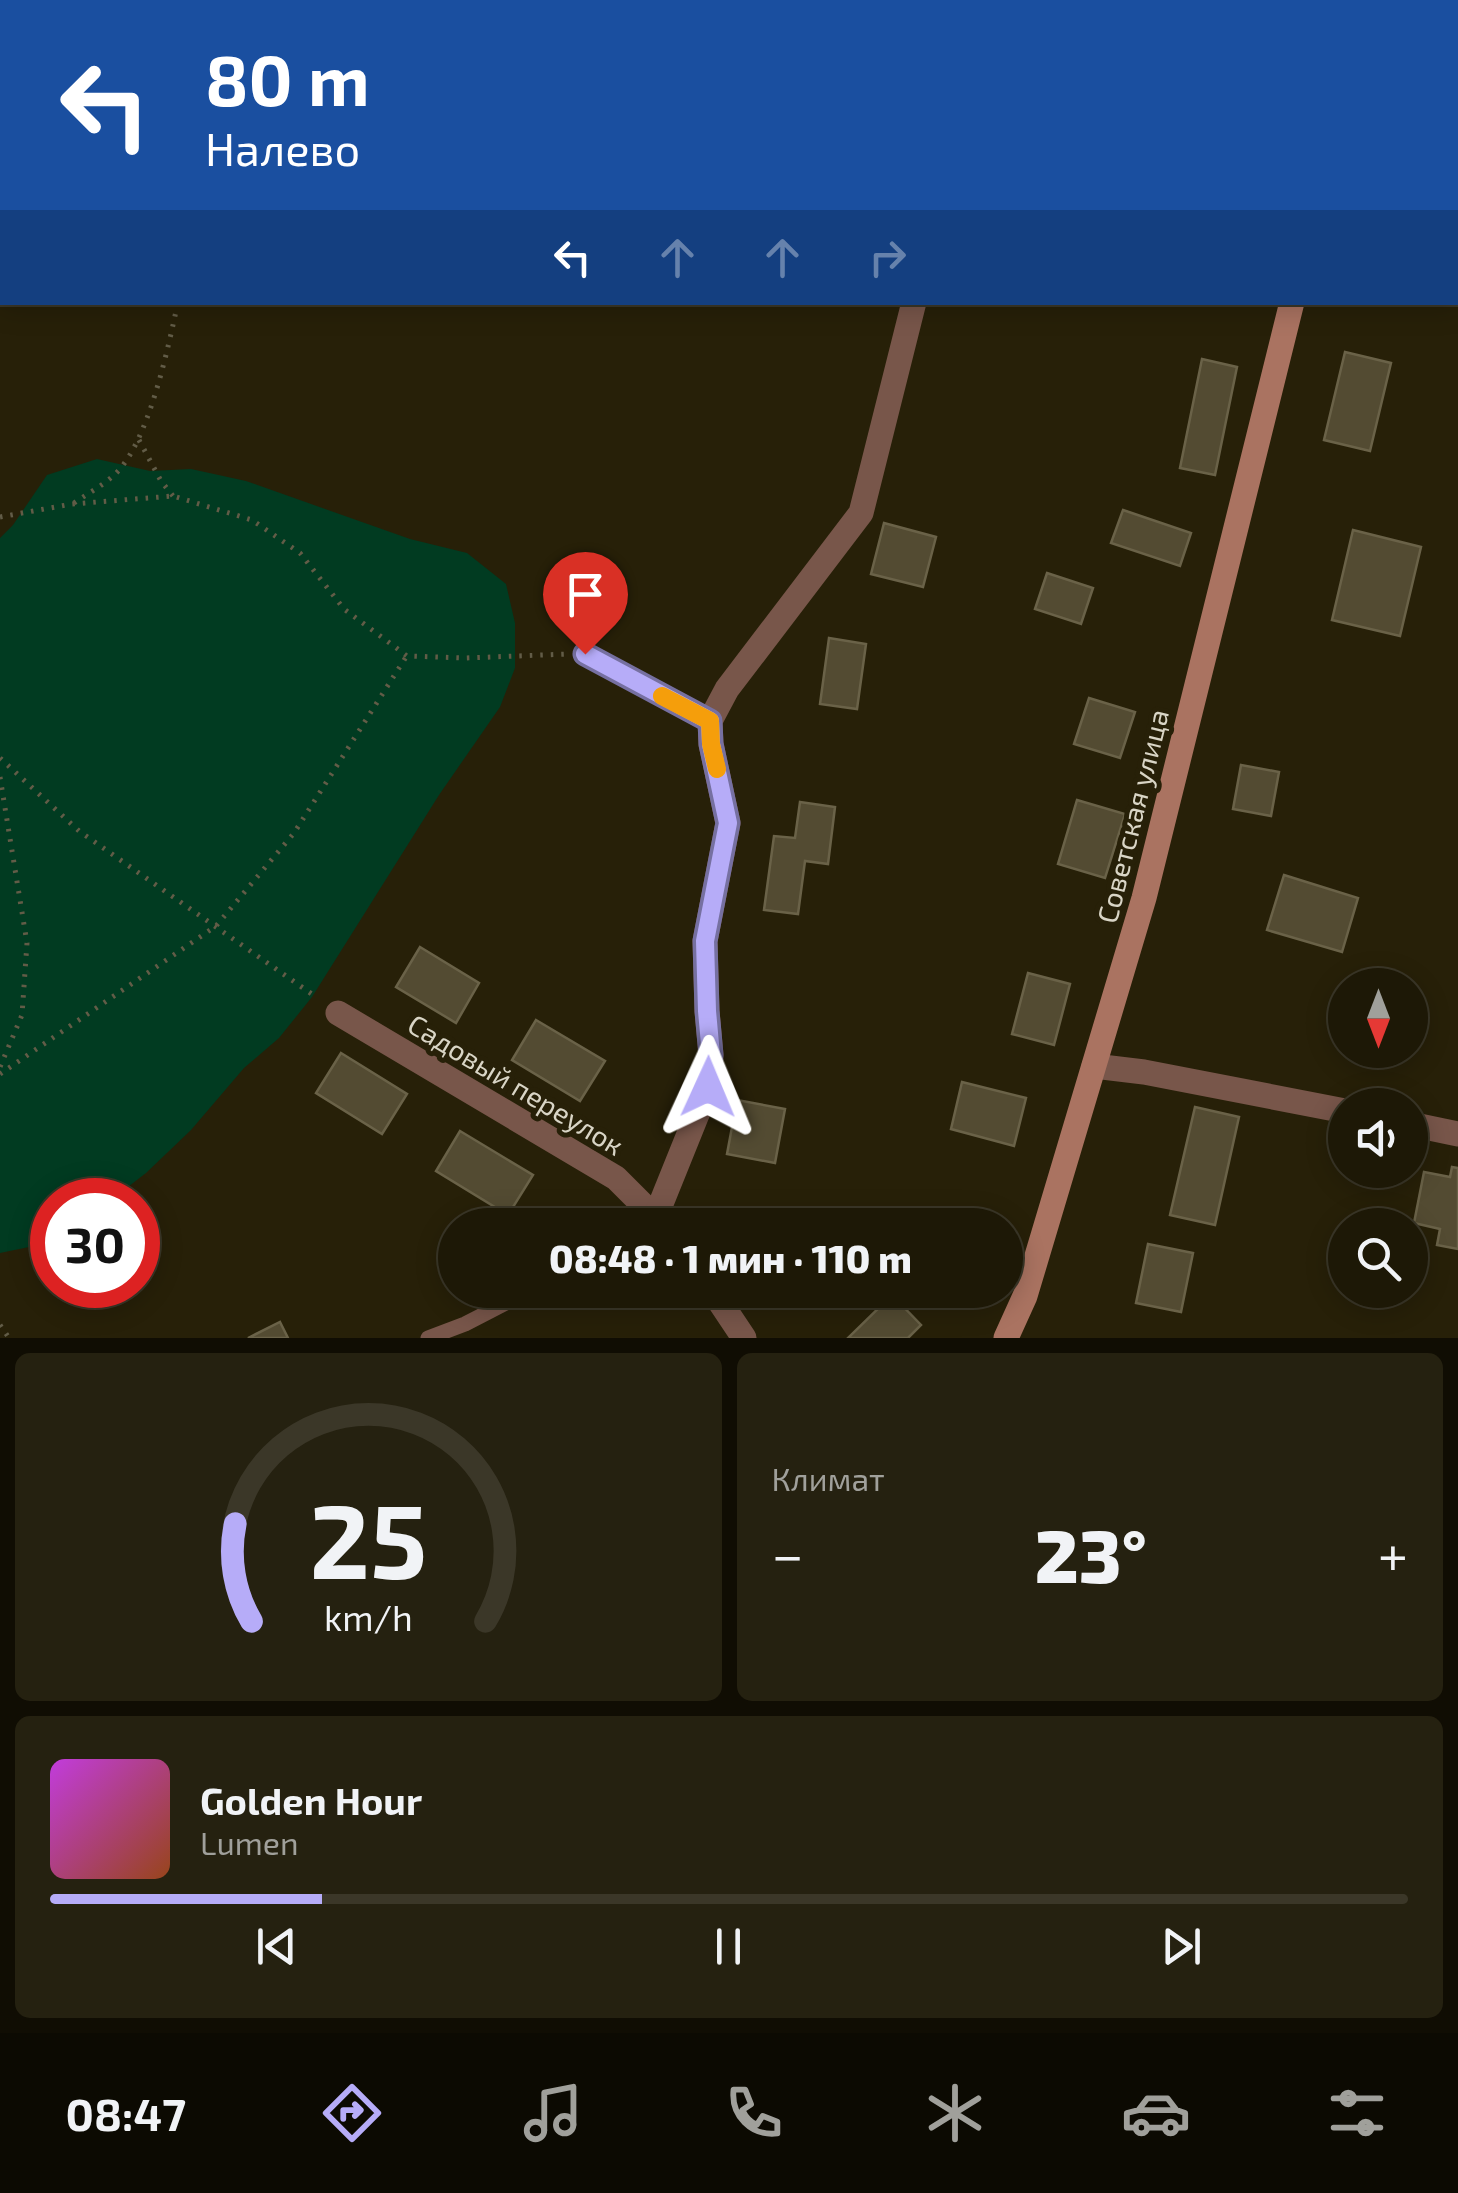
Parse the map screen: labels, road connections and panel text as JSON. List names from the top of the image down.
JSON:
{
  "streets": {
    "street": ["Советская улица", "Садовый переулок"]
  },
  "north": "bottom",
  "page": {
    "turn": ["80 m", "Налево"],
    "limit": "30",
    "trip": "08:48 · 1 мин · 110 m",
    "tile": "Климат",
    "heat": ["−", "23°", "+"],
    "song": ["Golden Hour", "Lumen"],
    "tabs": "08:47",
    "gauge": ["25", "km/h"]
  }
}
